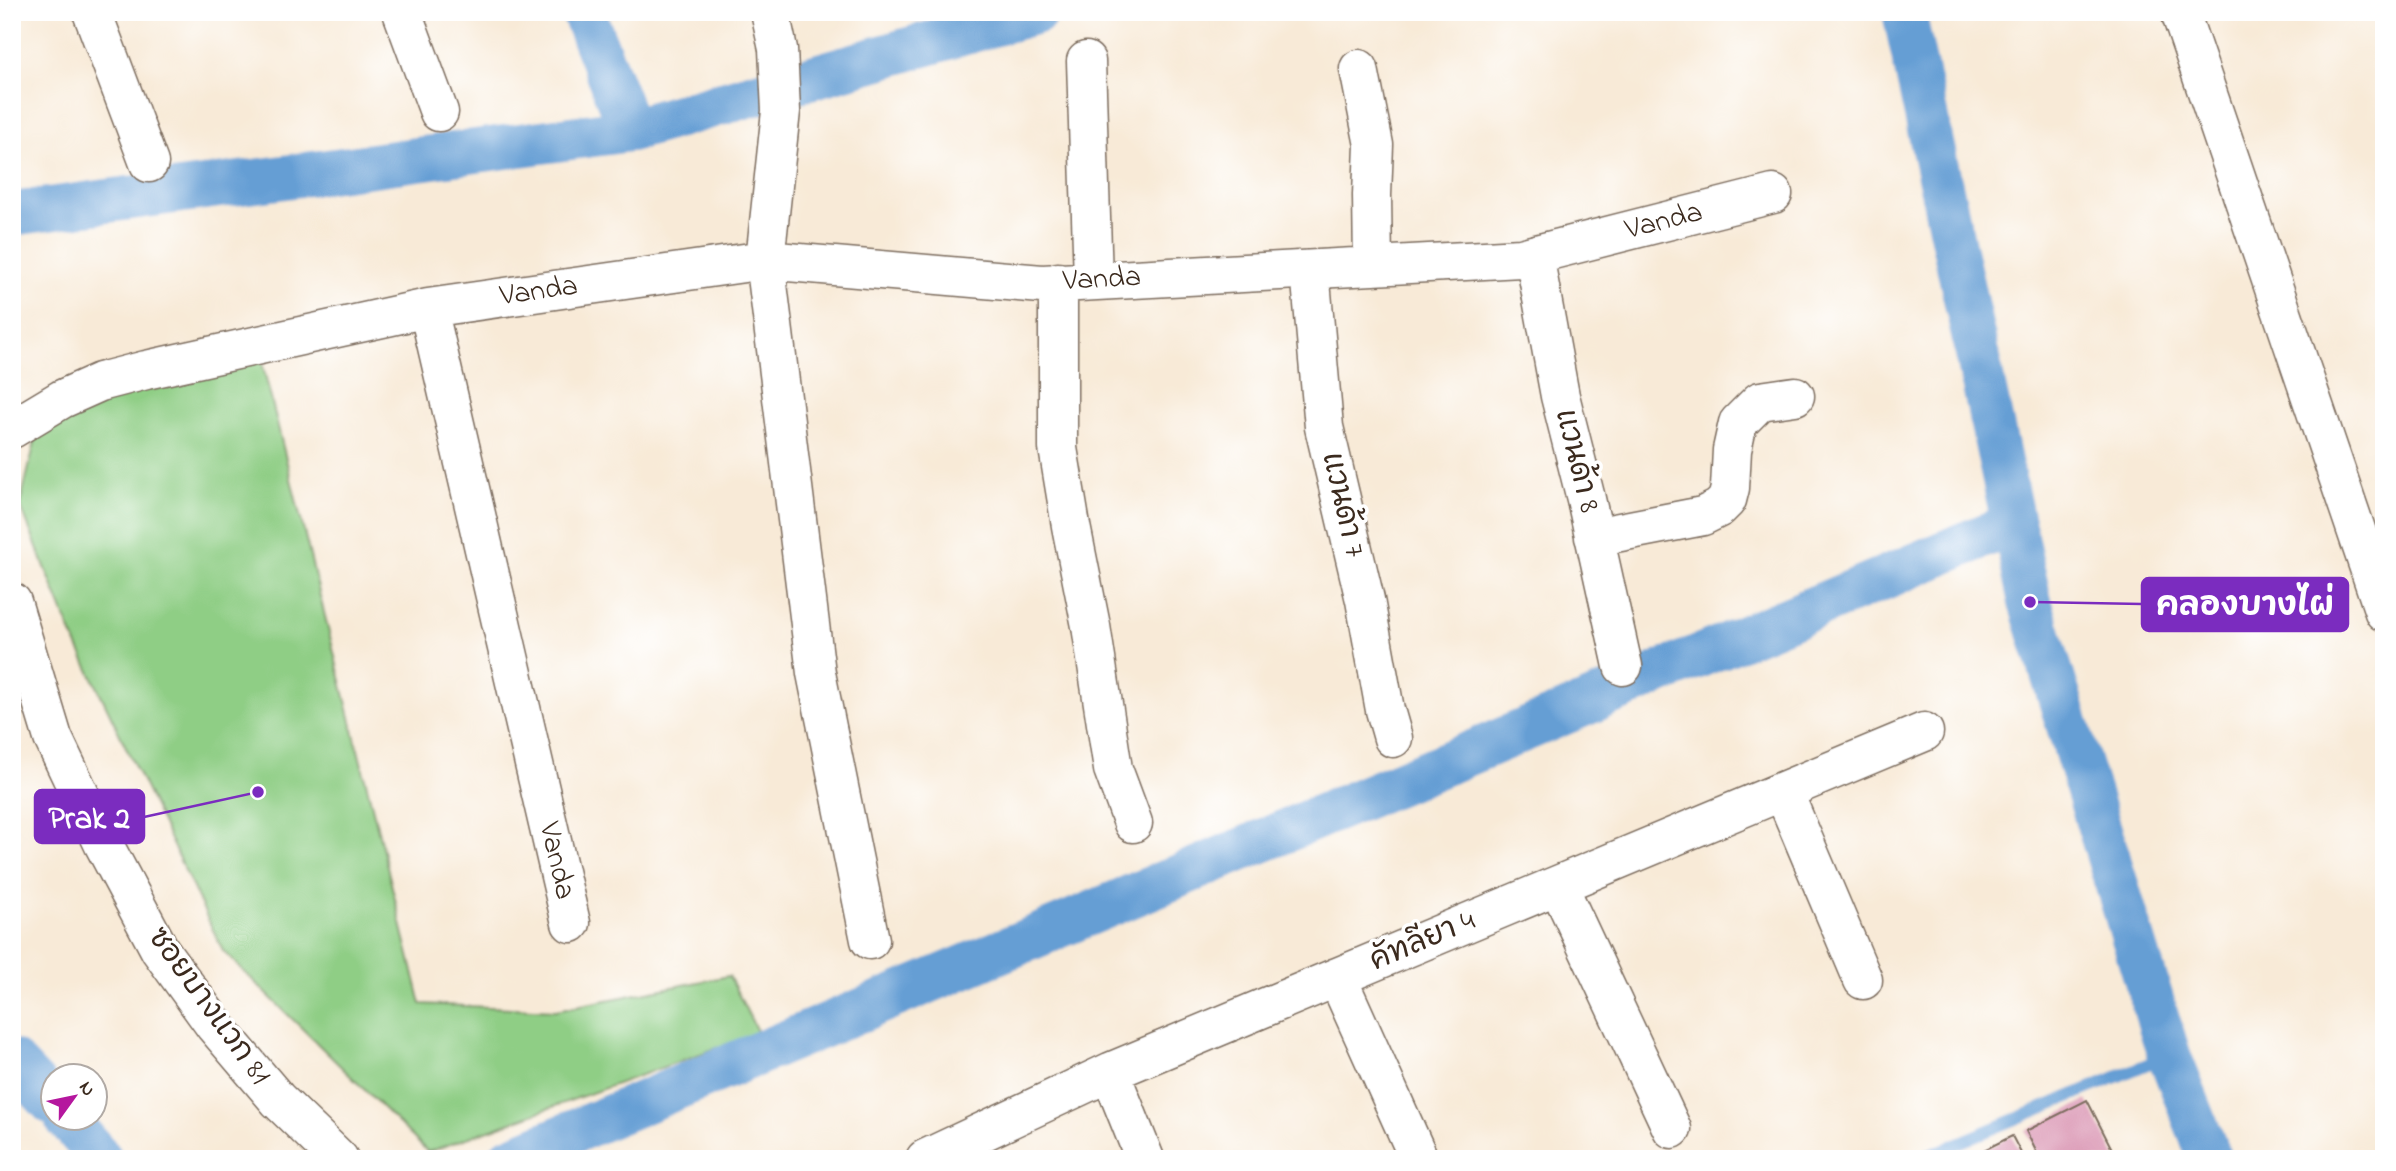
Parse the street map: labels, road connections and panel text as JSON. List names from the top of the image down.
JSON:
{
  "streets": {
    "street": [
      "Vanda",
      "แวนด้า 8",
      "แวนด้า 7",
      "คัทลียา 4",
      "ซอยบางแวก 81"
    ]
  },
  "crossings": [
    ["Vanda", "แวนด้า 8"],
    ["Vanda", "แวนด้า 7"]
  ],
  "places": ["คลองบางไผ่", "Prak 2"],
  "north": "top right"
}
